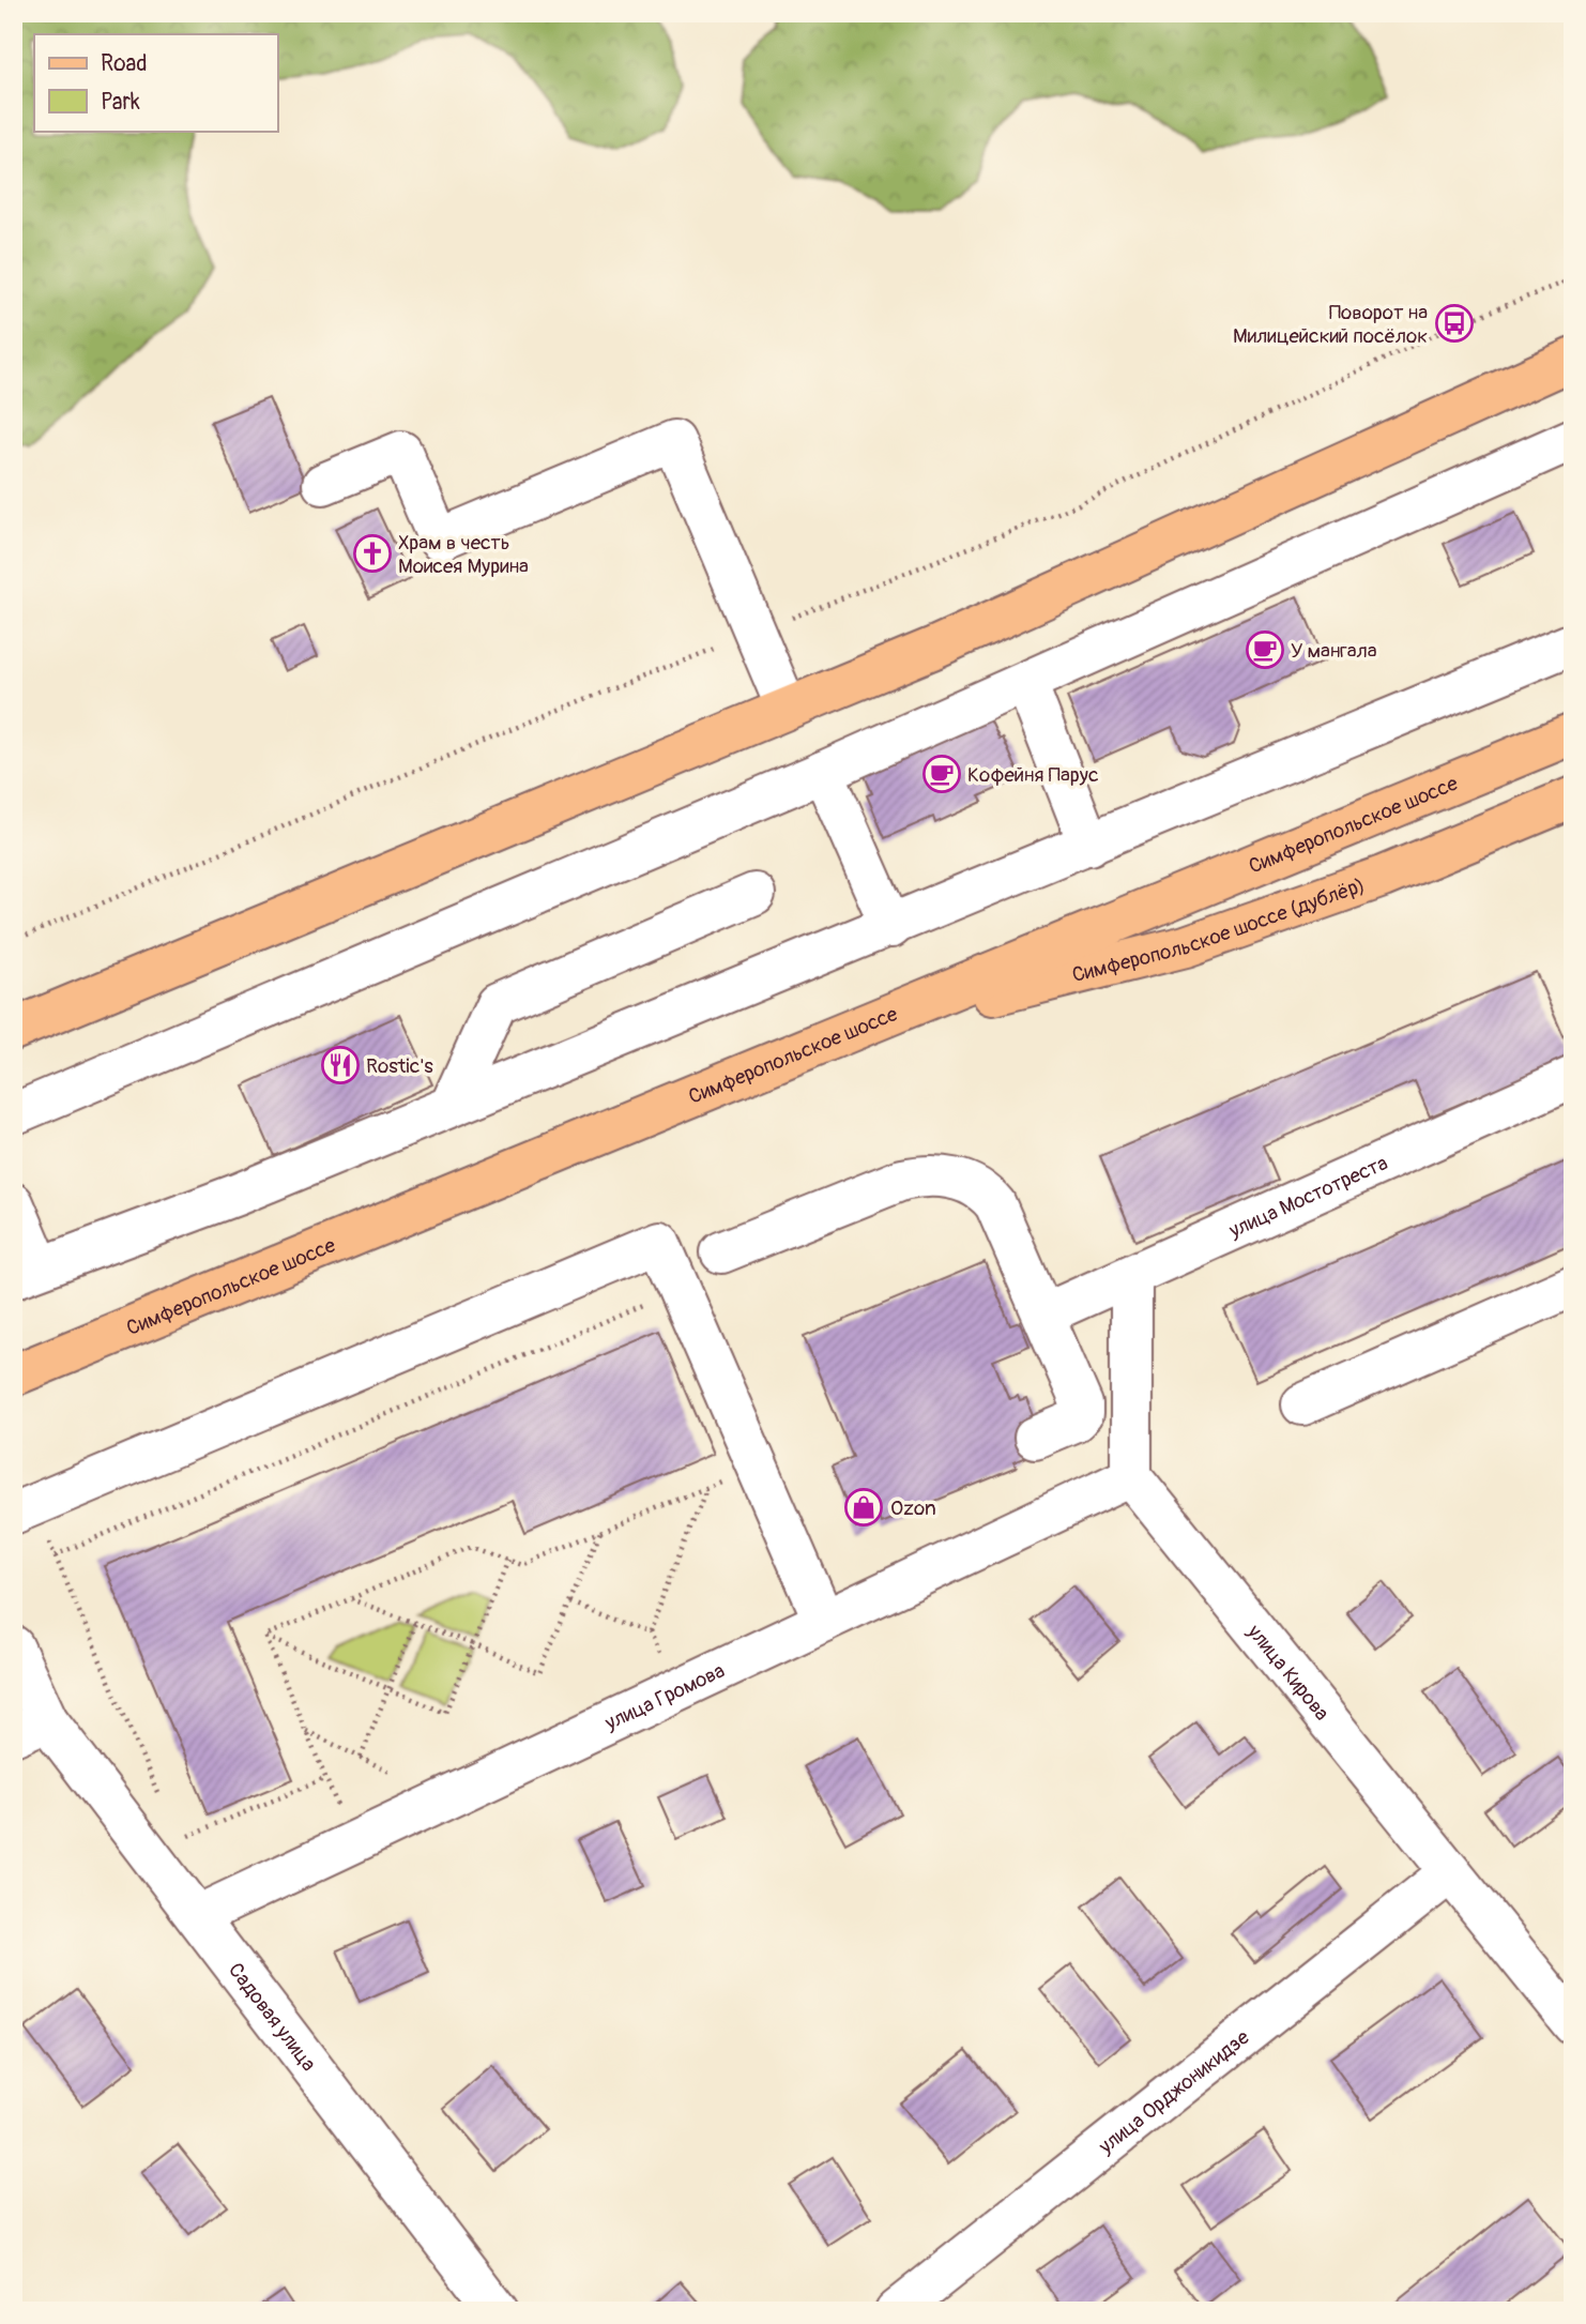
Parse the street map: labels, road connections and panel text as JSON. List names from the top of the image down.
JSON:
{
  "streets": {
    "main road": ["Симферопольское шоссе", "Симферопольское шоссе (дублёр)"],
    "street": [
      "улица Мостотреста",
      "улица Кирова",
      "улица Громова",
      "Садовая улица",
      "улица Орджоникидзе"
    ]
  },
  "crossings": [
    ["Симферопольское шоссе", "Симферопольское шоссе (дублёр)"],
    ["улица Кирова", "улица Громова"],
    ["улица Кирова", "улица Орджоникидзе"],
    ["улица Громова", "Садовая улица"]
  ],
  "places": {
    "bus stop": ["Поворот на Милицейский посёлок"],
    "church": ["Храм в честь Моисея Мурина"],
    "cafe": ["У мангала", "Кофейня Парус"],
    "restaurant": ["Rostic's"],
    "shop": ["Ozon"]
  },
  "legend": ["Road", "Park"]
}
